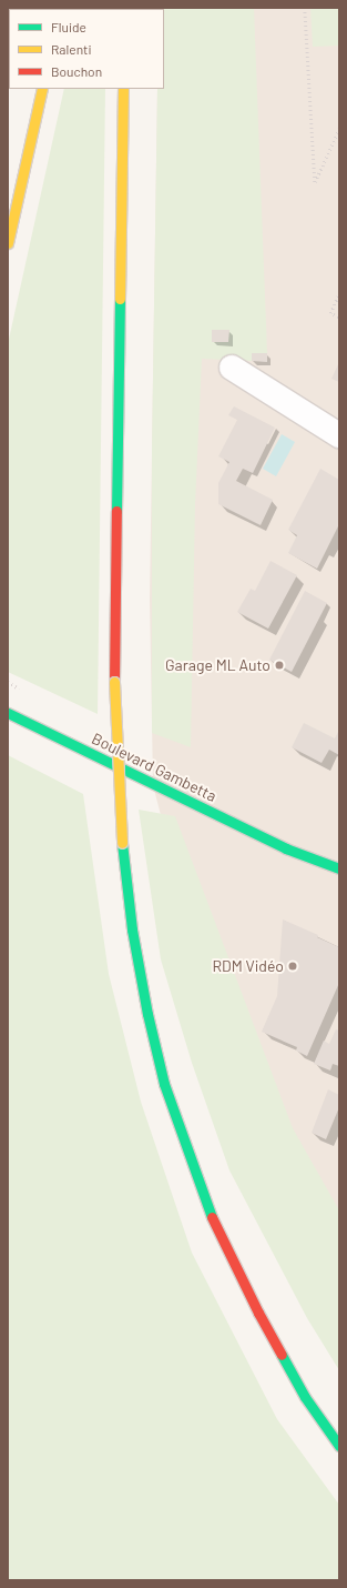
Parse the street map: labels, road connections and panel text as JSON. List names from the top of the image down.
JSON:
{
  "streets": {
    "main road": ["Boulevard Gambetta"]
  },
  "places": ["Garage ML Auto", "RDM Vidéo"],
  "legend": ["Fluide", "Ralenti", "Bouchon"]
}
